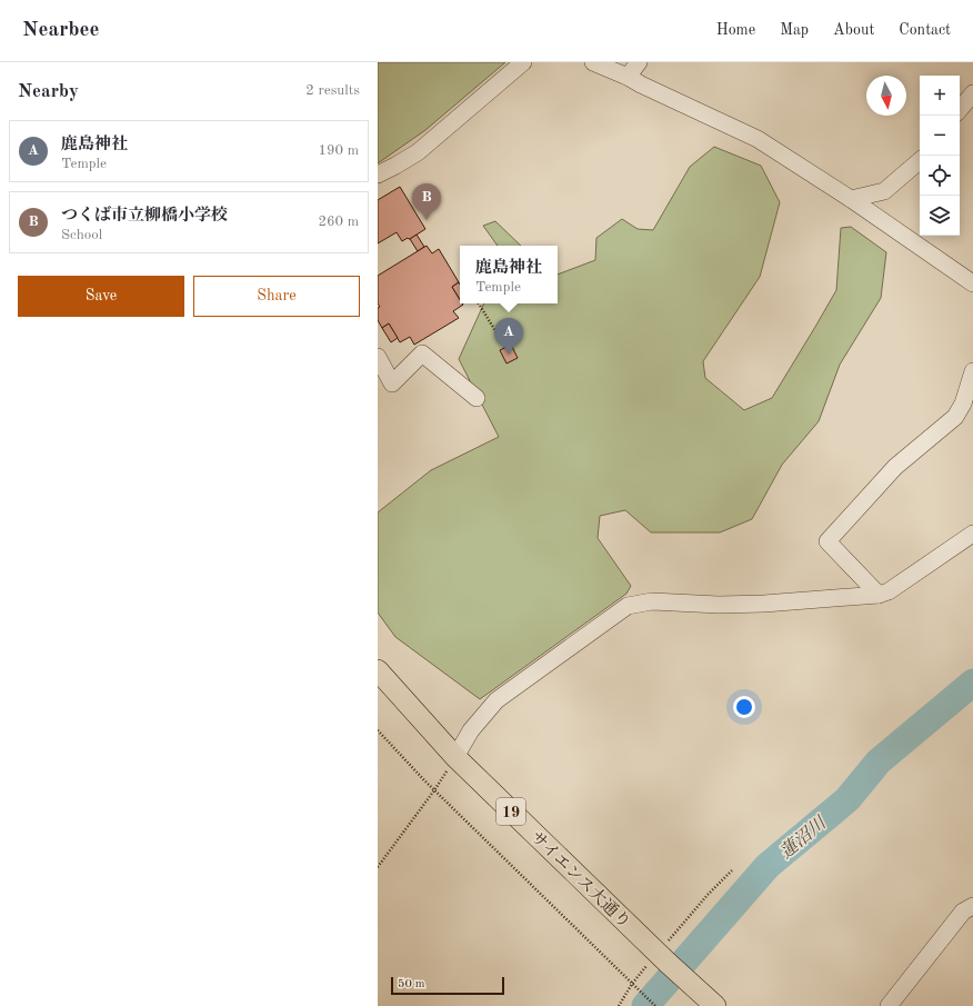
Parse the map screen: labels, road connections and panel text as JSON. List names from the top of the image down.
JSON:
{
  "streets": {
    "main road": ["19", "サイエンス大通り"]
  },
  "water": ["蓮沼川"],
  "scale_bar": "50 m",
  "north": "bottom",
  "page": {
    "header": "Nearbee",
    "nav": [
      "Home",
      "Map",
      "About",
      "Contact"
    ],
    "heading": ["Nearby", "2 results"],
    "map_buttons": ["+", "−"],
    "list": [
      {
        "mark": "A",
        "name": "鹿島神社",
        "note": "Temple",
        "value": "190 m"
      },
      {
        "mark": "B",
        "name": "つくば市立柳橋小学校",
        "note": "School",
        "value": "260 m"
      }
    ],
    "pins": ["B", "A"],
    "popup": ["鹿島神社", "Temple"],
    "buttons": ["Save", "Share"],
    "scale": "50 m"
  }
}
